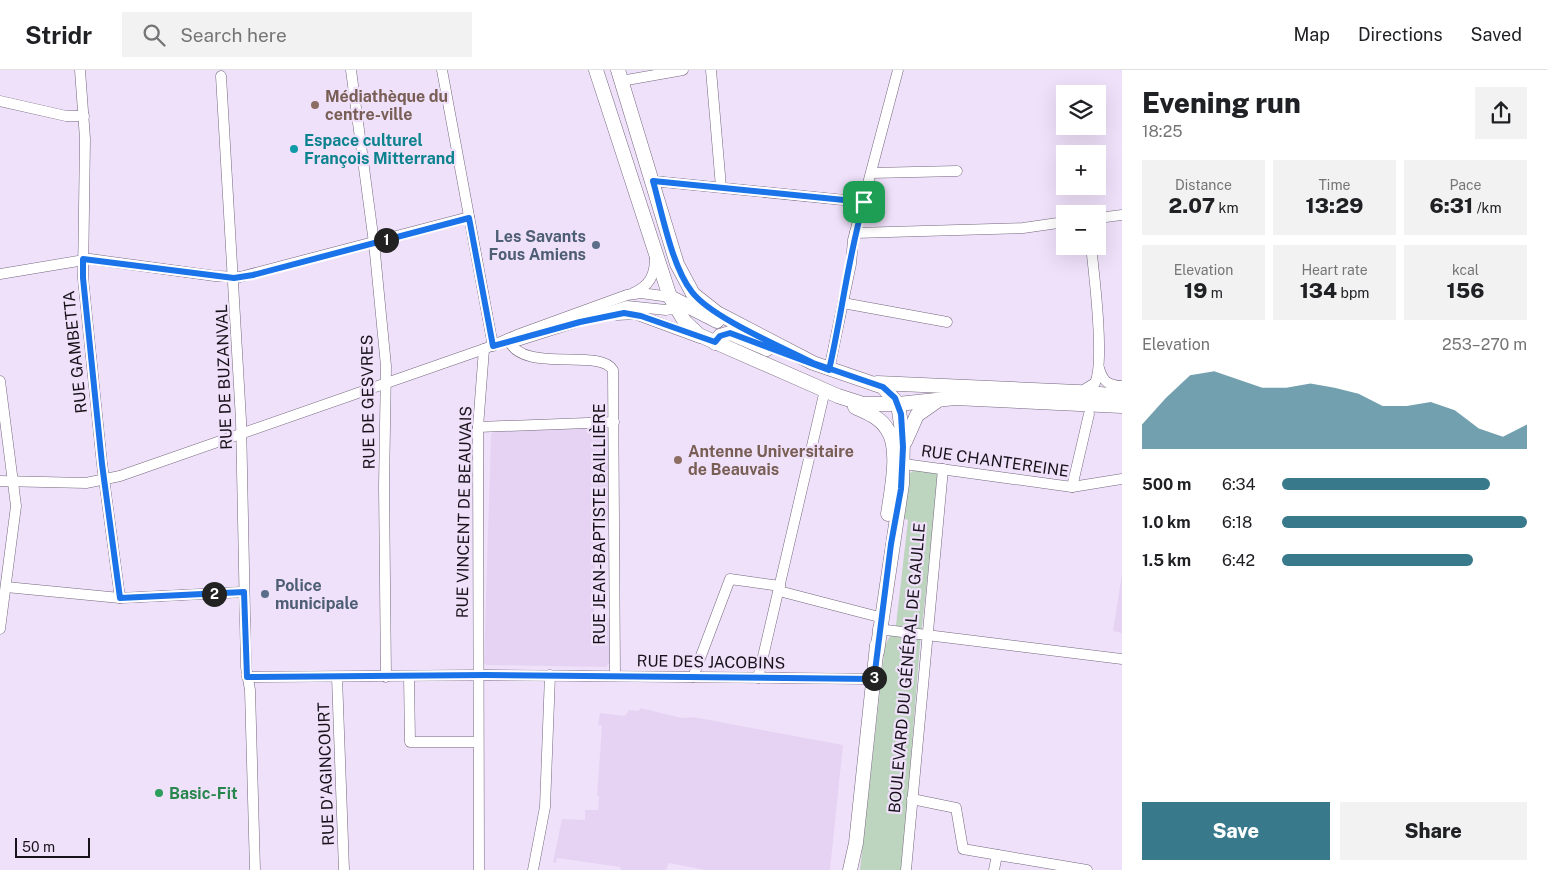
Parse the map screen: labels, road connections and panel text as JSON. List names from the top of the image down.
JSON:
{
  "streets": {
    "main road": ["BOULEVARD DU GÉNÉRAL DE GAULLE"],
    "street": [
      "RUE GAMBETTA",
      "RUE DE BUZANVAL",
      "RUE DE GESVRES",
      "RUE CHANTEREINE",
      "RUE VINCENT DE BEAUVAIS",
      "RUE JEAN-BAPTISTE BAILLIÈRE",
      "RUE DES JACOBINS",
      "RUE D'AGINCOURT"
    ]
  },
  "crossings": [
    ["RUE DE BUZANVAL", "RUE DES JACOBINS"],
    ["RUE DE GESVRES", "RUE DES JACOBINS"],
    ["RUE CHANTEREINE", "BOULEVARD DU GÉNÉRAL DE GAULLE"],
    ["RUE VINCENT DE BEAUVAIS", "RUE DES JACOBINS"],
    ["RUE JEAN-BAPTISTE BAILLIÈRE", "RUE DES JACOBINS"],
    ["RUE DES JACOBINS", "BOULEVARD DU GÉNÉRAL DE GAULLE"],
    ["RUE DES JACOBINS", "RUE D'AGINCOURT"]
  ],
  "places": [
    "Médiathèque du centre-ville",
    "Espace culturel François Mitterrand",
    "Les Savants Fous Amiens",
    "Antenne Universitaire de Beauvais",
    "Police municipale",
    "Basic-Fit"
  ],
  "scale_bar": "50 m",
  "page": {
    "header": "Stridr",
    "search": "Search here",
    "nav": ["Map", "Directions", "Saved"],
    "heading": ["Evening run", "18:25"],
    "map_buttons": ["+", "−"],
    "stats": [
      ["Distance", "2.07 km"],
      ["Time", "13:29"],
      ["Pace", "6:31 /km"],
      ["Elevation", "19 m"],
      ["Heart rate", "134 bpm"],
      ["kcal", "156"]
    ],
    "pins": ["1", "2", "3"],
    "chart": ["Elevation", "253–270 m"],
    "list": [
      {
        "name": "500 m",
        "note": "6:34"
      },
      {
        "name": "1.0 km",
        "note": "6:18"
      },
      {
        "name": "1.5 km",
        "note": "6:42"
      }
    ],
    "buttons": ["Save", "Share"],
    "scale": "50 m"
  }
}
